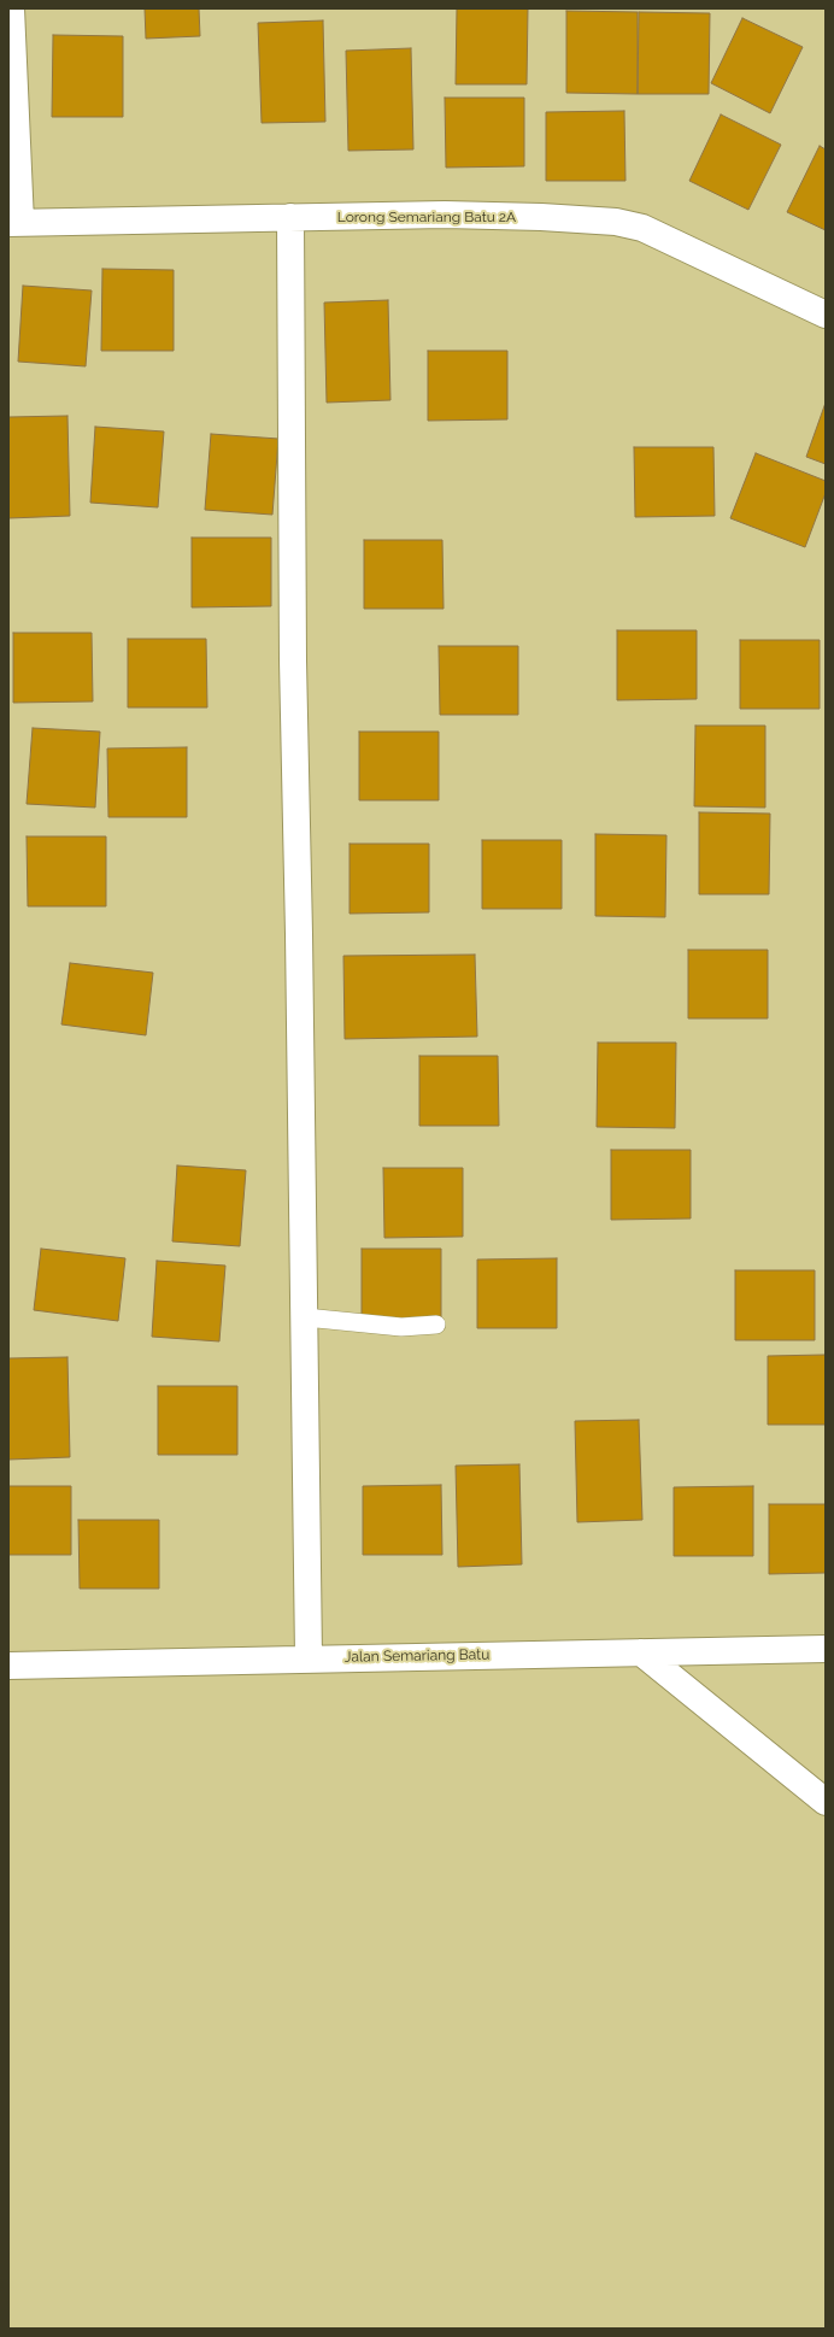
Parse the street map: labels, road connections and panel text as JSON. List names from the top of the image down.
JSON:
{
  "streets": {
    "street": ["Lorong Semariang Batu 2A", "Jalan Semariang Batu"]
  }
}
